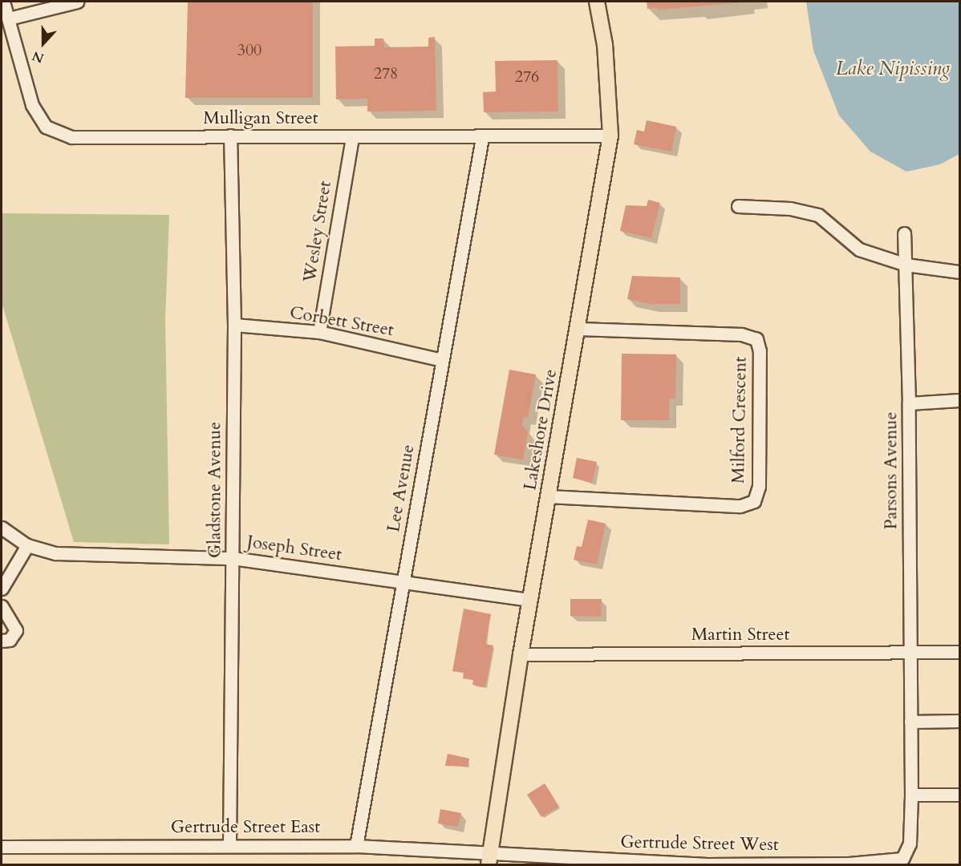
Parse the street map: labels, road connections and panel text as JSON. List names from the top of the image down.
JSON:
{
  "streets": {
    "main road": ["Lakeshore Drive"],
    "street": [
      "Mulligan Street",
      "Wesley Street",
      "Corbett Street",
      "Milford Crescent",
      "Parsons Avenue",
      "Lee Avenue",
      "Gladstone Avenue",
      "Joseph Street",
      "Martin Street",
      "Gertrude Street East",
      "Gertrude Street West"
    ]
  },
  "crossings": [
    ["Mulligan Street", "Wesley Street"],
    ["Mulligan Street", "Lakeshore Drive"],
    ["Mulligan Street", "Lee Avenue"],
    ["Mulligan Street", "Gladstone Avenue"],
    ["Wesley Street", "Corbett Street"],
    ["Corbett Street", "Lee Avenue"],
    ["Corbett Street", "Gladstone Avenue"],
    ["Milford Crescent", "Lakeshore Drive"],
    ["Lakeshore Drive", "Joseph Street"],
    ["Lakeshore Drive", "Martin Street"],
    ["Lakeshore Drive", "Gertrude Street East"],
    ["Lakeshore Drive", "Gertrude Street West"],
    ["Parsons Avenue", "Martin Street"],
    ["Parsons Avenue", "Gertrude Street West"],
    ["Lee Avenue", "Joseph Street"],
    ["Lee Avenue", "Gertrude Street East"],
    ["Gladstone Avenue", "Joseph Street"],
    ["Gladstone Avenue", "Gertrude Street East"],
    ["Gertrude Street East", "Gertrude Street West"]
  ],
  "water": ["Lake Nipissing"],
  "house_numbers": ["300", "278", "276"],
  "north": "bottom"
}
